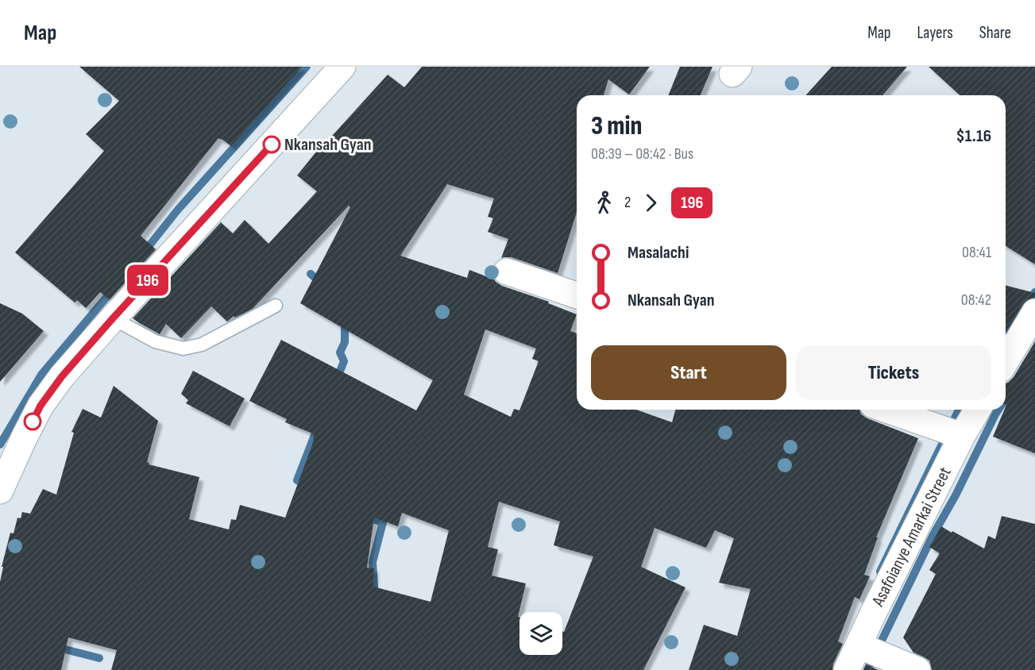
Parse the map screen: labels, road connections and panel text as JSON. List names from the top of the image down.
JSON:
{
  "streets": {
    "street": ["Asafoianye Amarkai Street"]
  },
  "places": ["Nkansah Gyan"],
  "lines": ["bus line 196"],
  "page": {
    "header": "Map",
    "nav": ["Map", "Layers", "Share"],
    "on_map": "196",
    "heading": ["3 min", "08:39 – 08:42 · Bus", "$1.16"],
    "legs": ["2", "196"],
    "list": [
      {
        "name": "Masalachi",
        "value": "08:41"
      },
      {
        "name": "Nkansah Gyan",
        "value": "08:42"
      }
    ],
    "buttons": ["Start", "Tickets"]
  }
}
